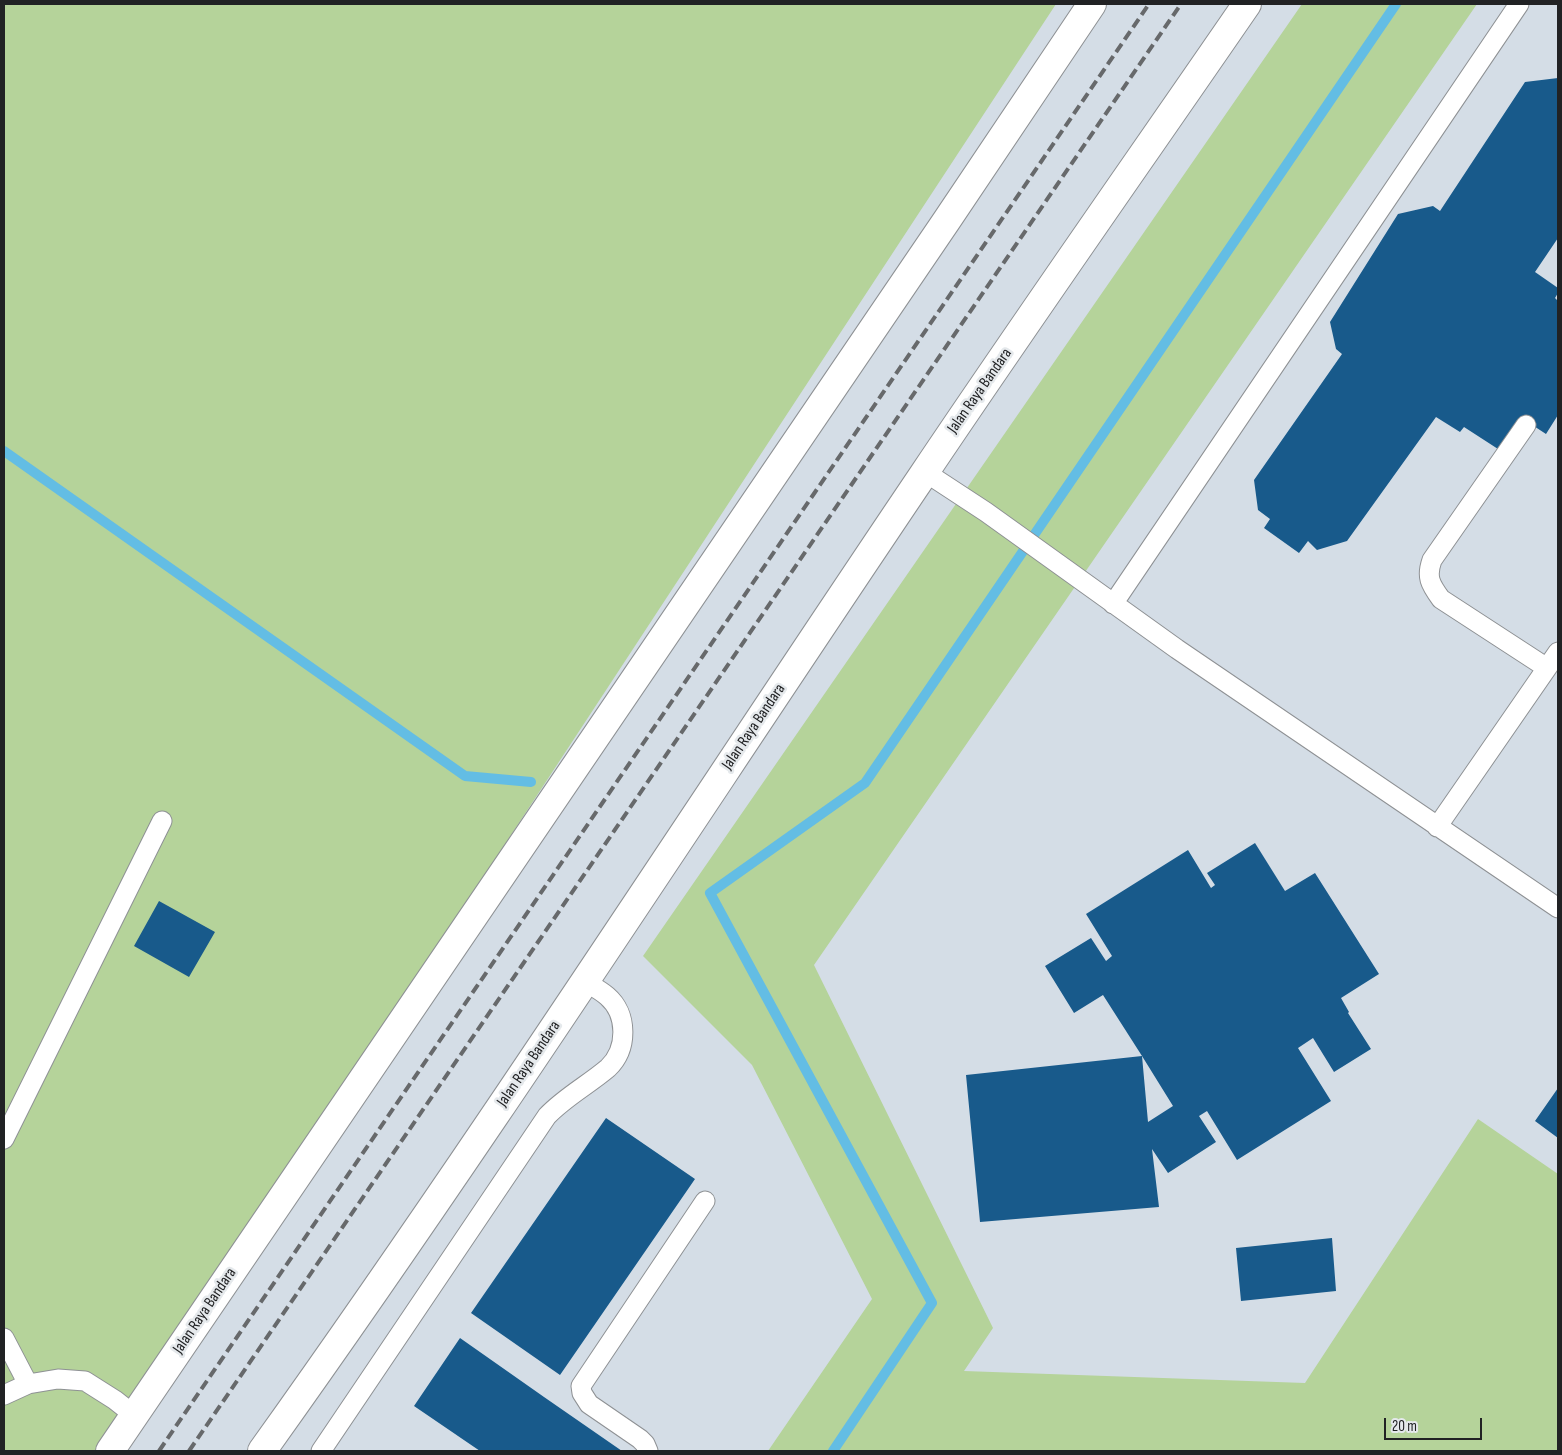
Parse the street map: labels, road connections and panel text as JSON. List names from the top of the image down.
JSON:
{
  "streets": {
    "street": ["Jalan Raya Bandara"]
  },
  "scale_bar": "20 m"
}
